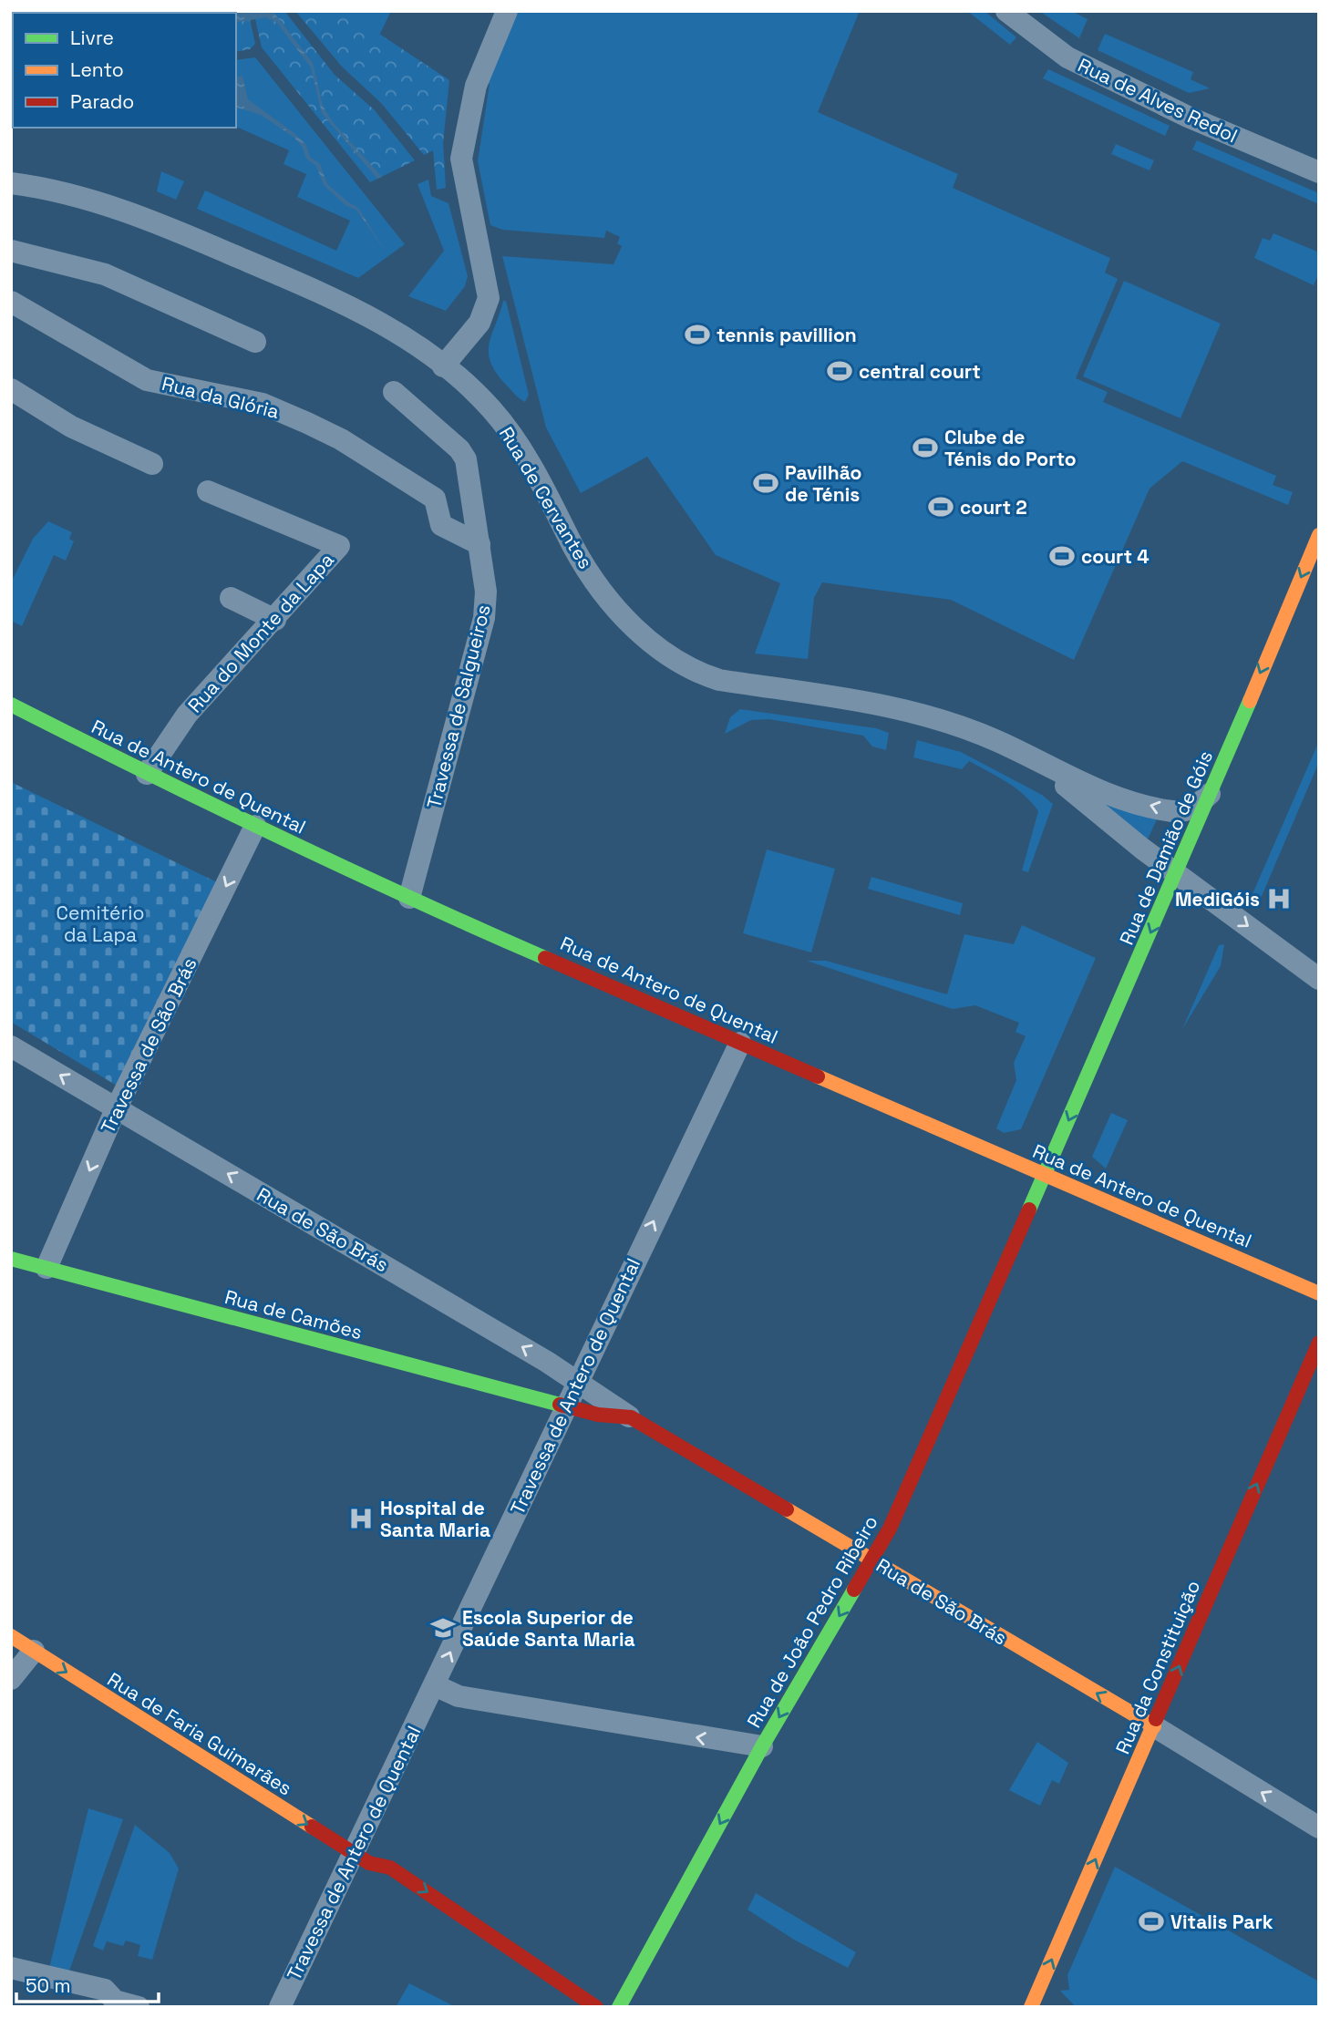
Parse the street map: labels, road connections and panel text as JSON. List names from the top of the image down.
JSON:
{
  "streets": {
    "main road": [
      "Rua de Antero de Quental",
      "Rua de Damião de Góis",
      "Rua de São Brás",
      "Rua de Camões",
      "Rua de João Pedro Ribeiro",
      "Rua da Constituição",
      "Rua de Faria Guimarães"
    ],
    "street": [
      "Rua de Alves Redol",
      "Rua da Glória",
      "Rua de Cervantes",
      "Rua do Monte da Lapa",
      "Travessa de Salgueiros",
      "Travessa de São Brás",
      "Travessa de Antero de Quental"
    ]
  },
  "crossings": [
    ["Rua da Glória", "Travessa de Salgueiros"],
    ["Rua de Cervantes", "Rua de Damião de Góis"],
    ["Rua do Monte da Lapa", "Rua de Antero de Quental"],
    ["Travessa de Salgueiros", "Rua de Antero de Quental"],
    ["Rua de Antero de Quental", "Rua de Damião de Góis"],
    ["Rua de Antero de Quental", "Travessa de São Brás"],
    ["Rua de Antero de Quental", "Travessa de Antero de Quental"],
    ["Rua de Antero de Quental", "Rua de João Pedro Ribeiro"],
    ["Rua de Damião de Góis", "Rua de João Pedro Ribeiro"],
    ["Travessa de São Brás", "Rua de São Brás"],
    ["Travessa de São Brás", "Rua de Camões"],
    ["Rua de São Brás", "Rua de Camões"],
    ["Rua de São Brás", "Travessa de Antero de Quental"],
    ["Rua de São Brás", "Rua de João Pedro Ribeiro"],
    ["Rua de São Brás", "Rua da Constituição"],
    ["Rua de Camões", "Travessa de Antero de Quental"],
    ["Travessa de Antero de Quental", "Rua de Faria Guimarães"]
  ],
  "one_way": [
    "Rua de Damião de Góis",
    "Travessa de São Brás",
    "Rua de São Brás",
    "Travessa de Antero de Quental",
    "Rua de João Pedro Ribeiro",
    "Rua da Constituição"
  ],
  "parks": ["Cemitério da Lapa"],
  "places": {
    "sports": [
      "tennis pavillion",
      "central court",
      "Clube de Ténis do Porto",
      "Pavilhão de Ténis",
      "court 2",
      "court 4",
      "Vitalis Park"
    ],
    "hospital": ["MediGóis", "Hospital de Santa Maria"],
    "school or university": ["Escola Superior de Saúde Santa Maria"]
  },
  "legend": ["Livre", "Lento", "Parado"],
  "scale_bar": "50 m"
}
